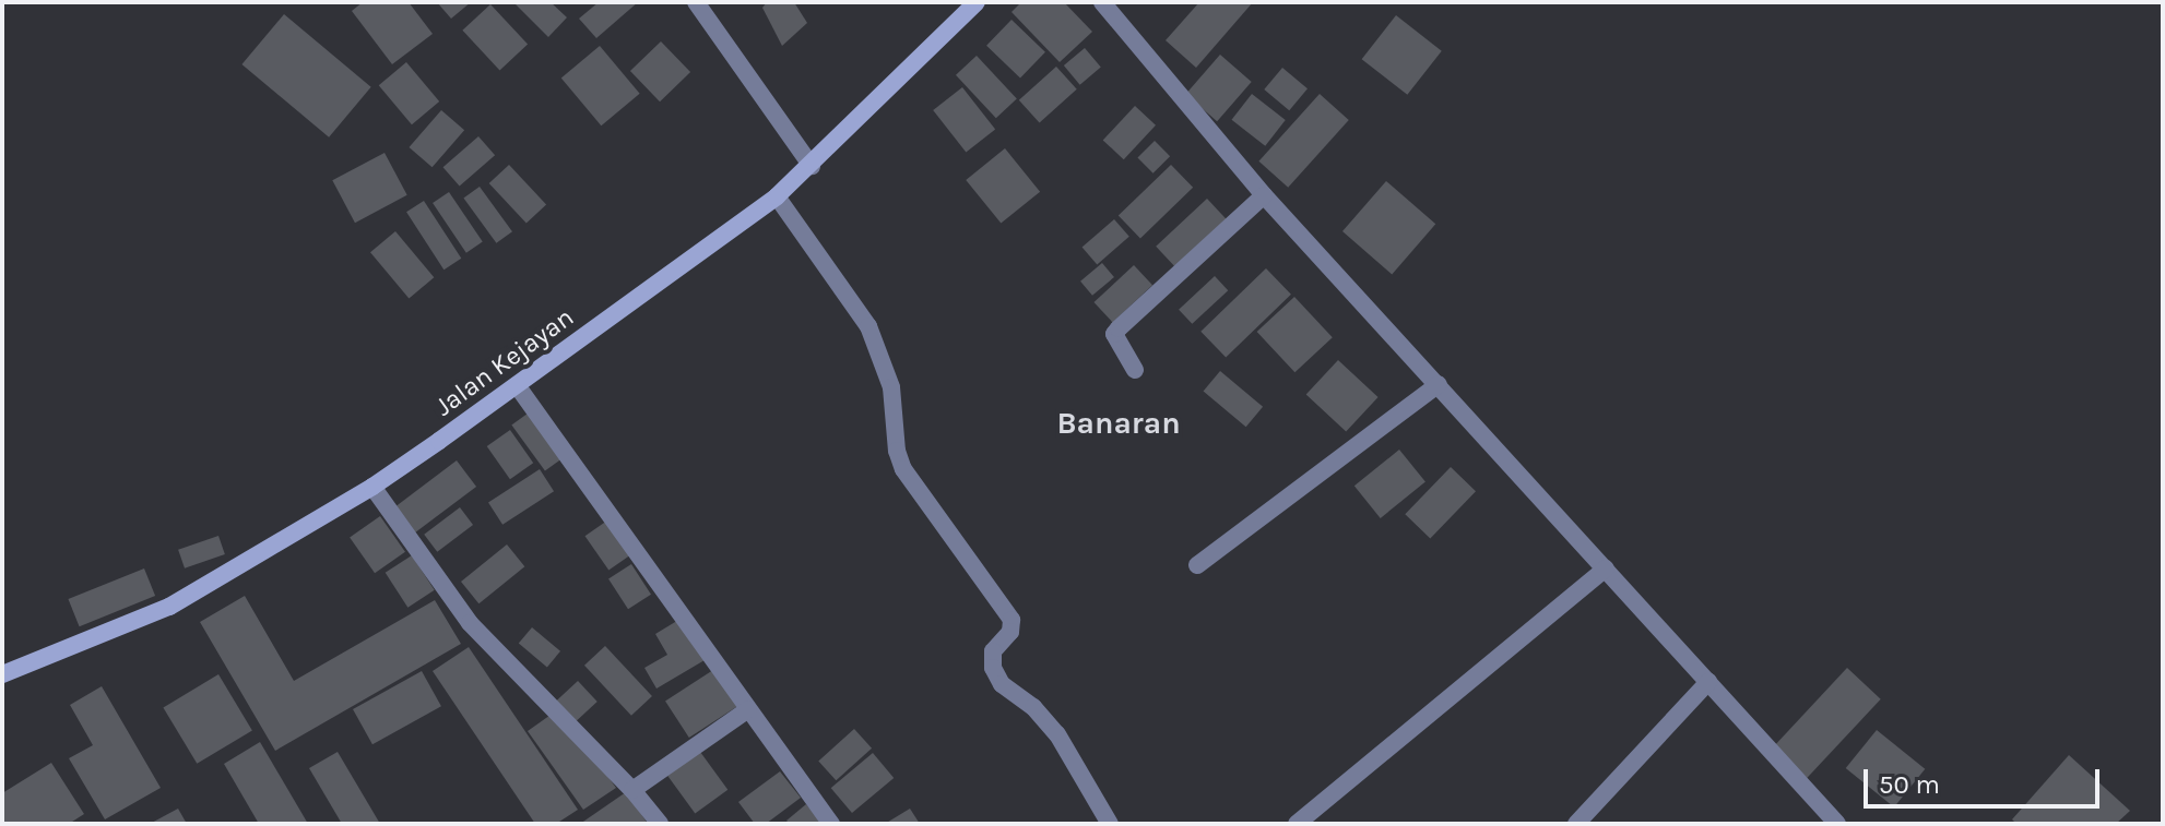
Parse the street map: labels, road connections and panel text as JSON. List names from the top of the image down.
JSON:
{
  "streets": {
    "main road": ["Jalan Kejayan"]
  },
  "districts": ["Banaran"],
  "scale_bar": "50 m"
}
